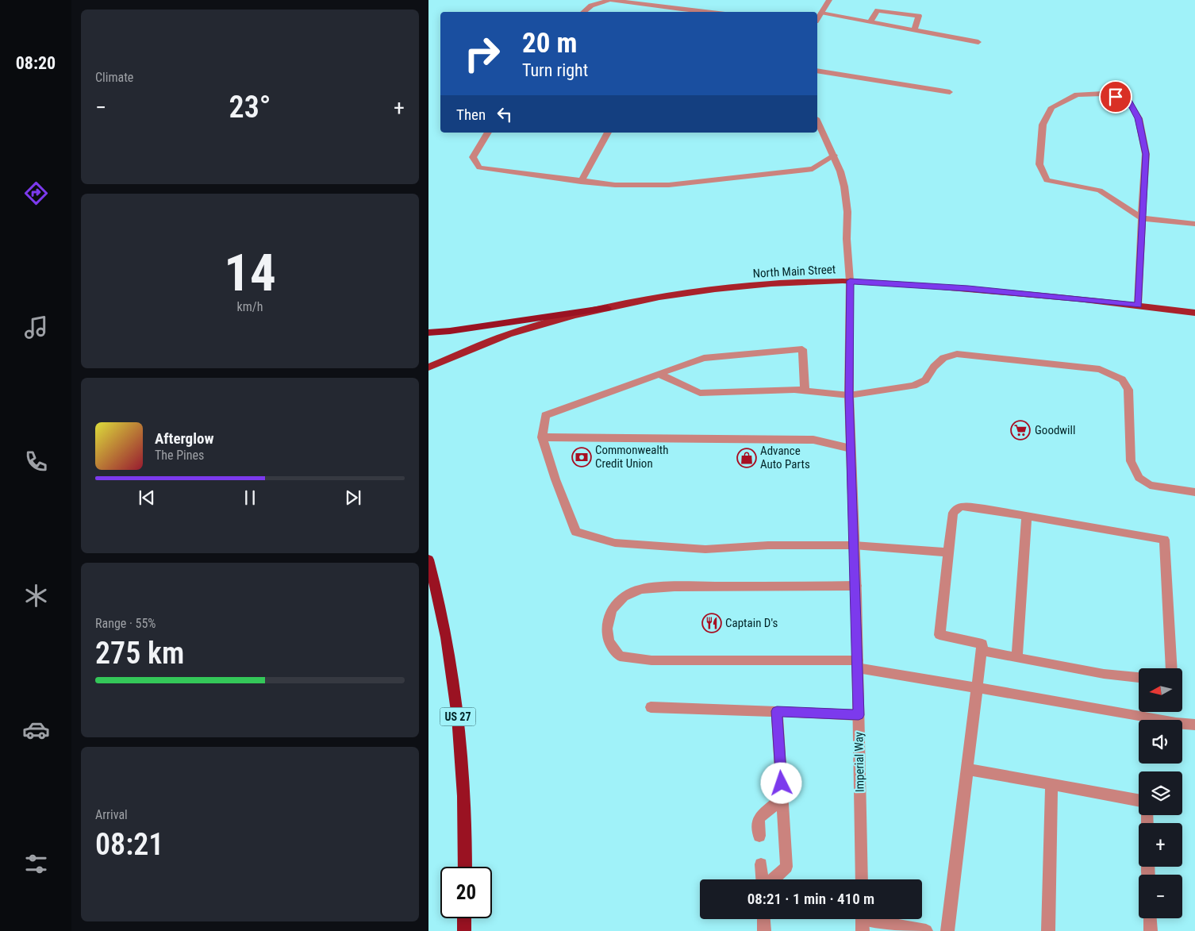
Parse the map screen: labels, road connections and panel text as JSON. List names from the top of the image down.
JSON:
{
  "streets": {
    "highway": ["US 27"],
    "main road": ["North Main Street"],
    "street": ["Imperial Way"]
  },
  "crossings": [
    ["North Main Street", "Imperial Way"]
  ],
  "places": {
    "supermarket": ["Goodwill"],
    "bank": ["Commonwealth Credit Union"],
    "shop": ["Advance Auto Parts"],
    "restaurant": ["Captain D's"]
  },
  "north": "left",
  "page": {
    "tabs": "08:20",
    "tile": [
      "Climate",
      ["14", "km/h"],
      ["Range · 55%", "275 km"],
      ["Arrival", "08:21"]
    ],
    "turn": ["20 m", "Turn right"],
    "heat": ["−", "23°", "+"],
    "then": "Then",
    "song": ["Afterglow", "The Pines"],
    "map_buttons": ["+", "−"],
    "limit": "20",
    "trip": "08:21 · 1 min · 410 m"
  }
}
